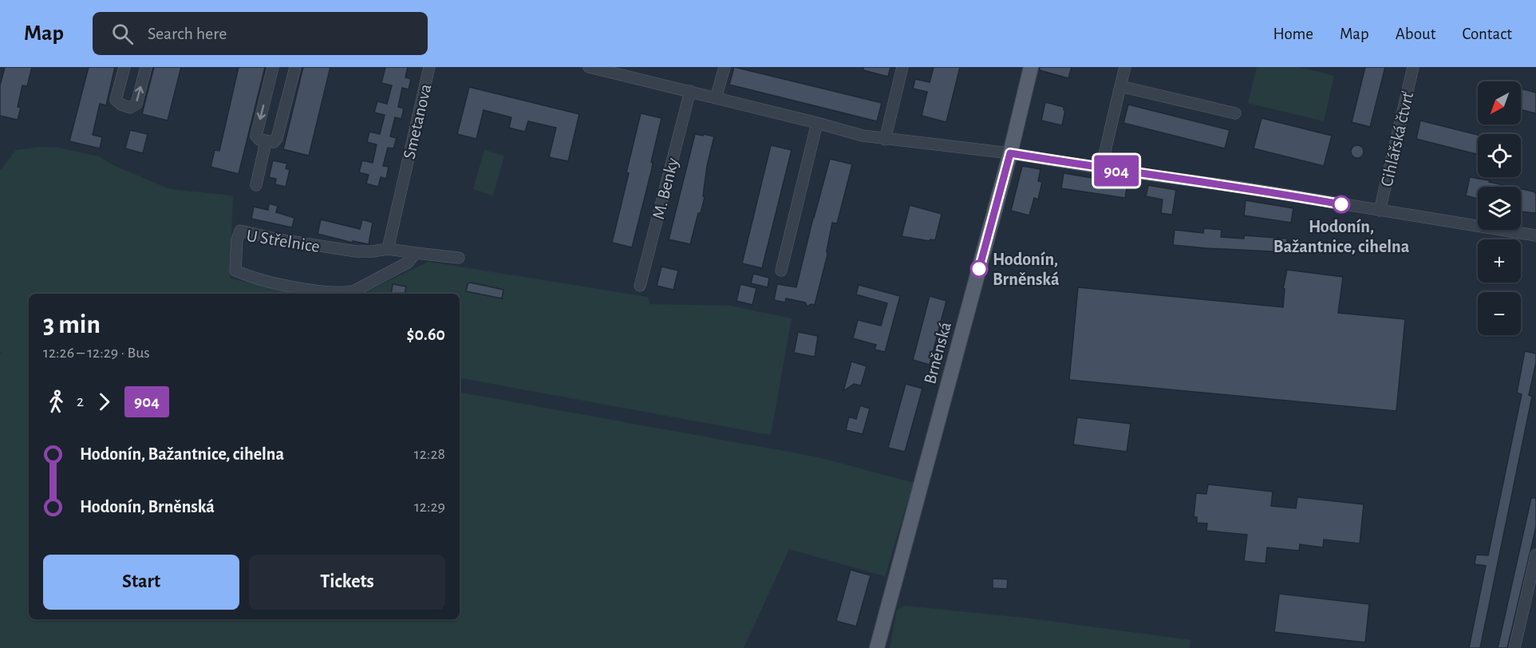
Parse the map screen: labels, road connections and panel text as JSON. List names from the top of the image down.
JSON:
{
  "streets": {
    "main road": ["Brněnská"],
    "street": [
      "Smetanova",
      "Cihlářská čtvrť",
      "M. Benky",
      "U Střelnice"
    ]
  },
  "crossings": [
    ["Smetanova", "U Střelnice"]
  ],
  "places": ["Hodonín, Bažantnice, cihelna", "Hodonín, Brněnská"],
  "lines": ["bus line 904"],
  "north": "bottom left",
  "page": {
    "header": "Map",
    "search": "Search here",
    "nav": [
      "Home",
      "Map",
      "About",
      "Contact"
    ],
    "on_map": "904",
    "map_buttons": ["+", "−"],
    "heading": ["3 min", "12:26 – 12:29 · Bus", "$0.60"],
    "legs": ["2", "904"],
    "list": [
      {
        "name": "Hodonín, Bažantnice, cihelna",
        "value": "12:28"
      },
      {
        "name": "Hodonín, Brněnská",
        "value": "12:29"
      }
    ],
    "buttons": ["Start", "Tickets"]
  }
}
